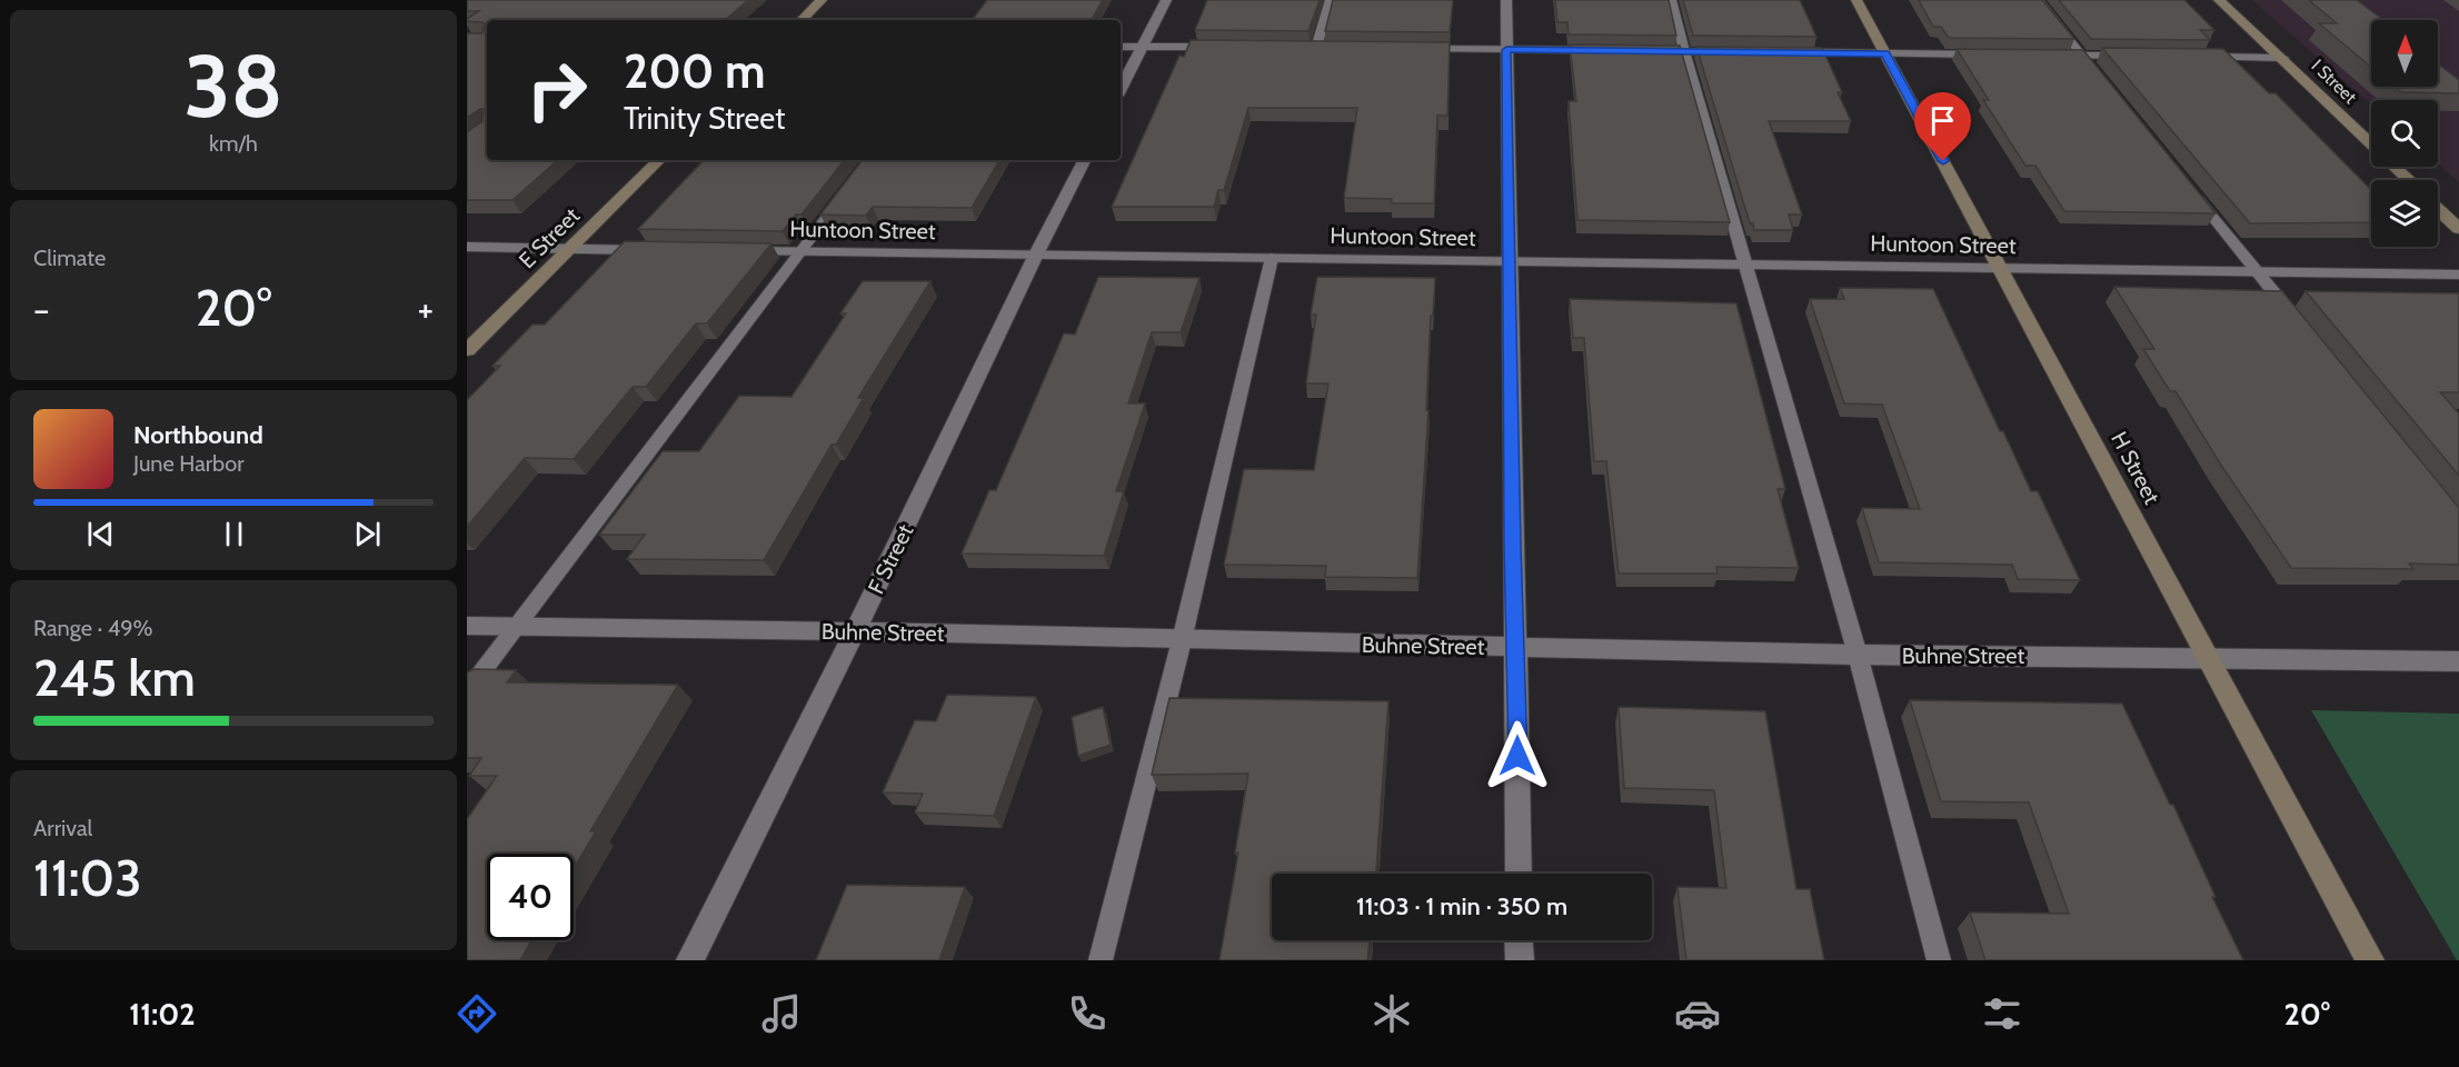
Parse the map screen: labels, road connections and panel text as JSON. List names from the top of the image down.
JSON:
{
  "streets": {
    "main road": ["I Street", "E Street", "H Street"],
    "street": ["Huntoon Street", "F Street", "Buhne Street"]
  },
  "crossings": [
    ["Huntoon Street", "H Street"],
    ["Huntoon Street", "F Street"],
    ["H Street", "Buhne Street"],
    ["F Street", "Buhne Street"]
  ],
  "north": "top",
  "page": {
    "tile": [
      ["38", "km/h"],
      "Climate",
      ["Range · 49%", "245 km"],
      ["Arrival", "11:03"]
    ],
    "turn": ["200 m", "Trinity Street"],
    "heat": ["−", "20°", "+"],
    "song": ["Northbound", "June Harbor"],
    "limit": "40",
    "trip": "11:03 · 1 min · 350 m",
    "tabs": ["11:02", "20°"]
  }
}
